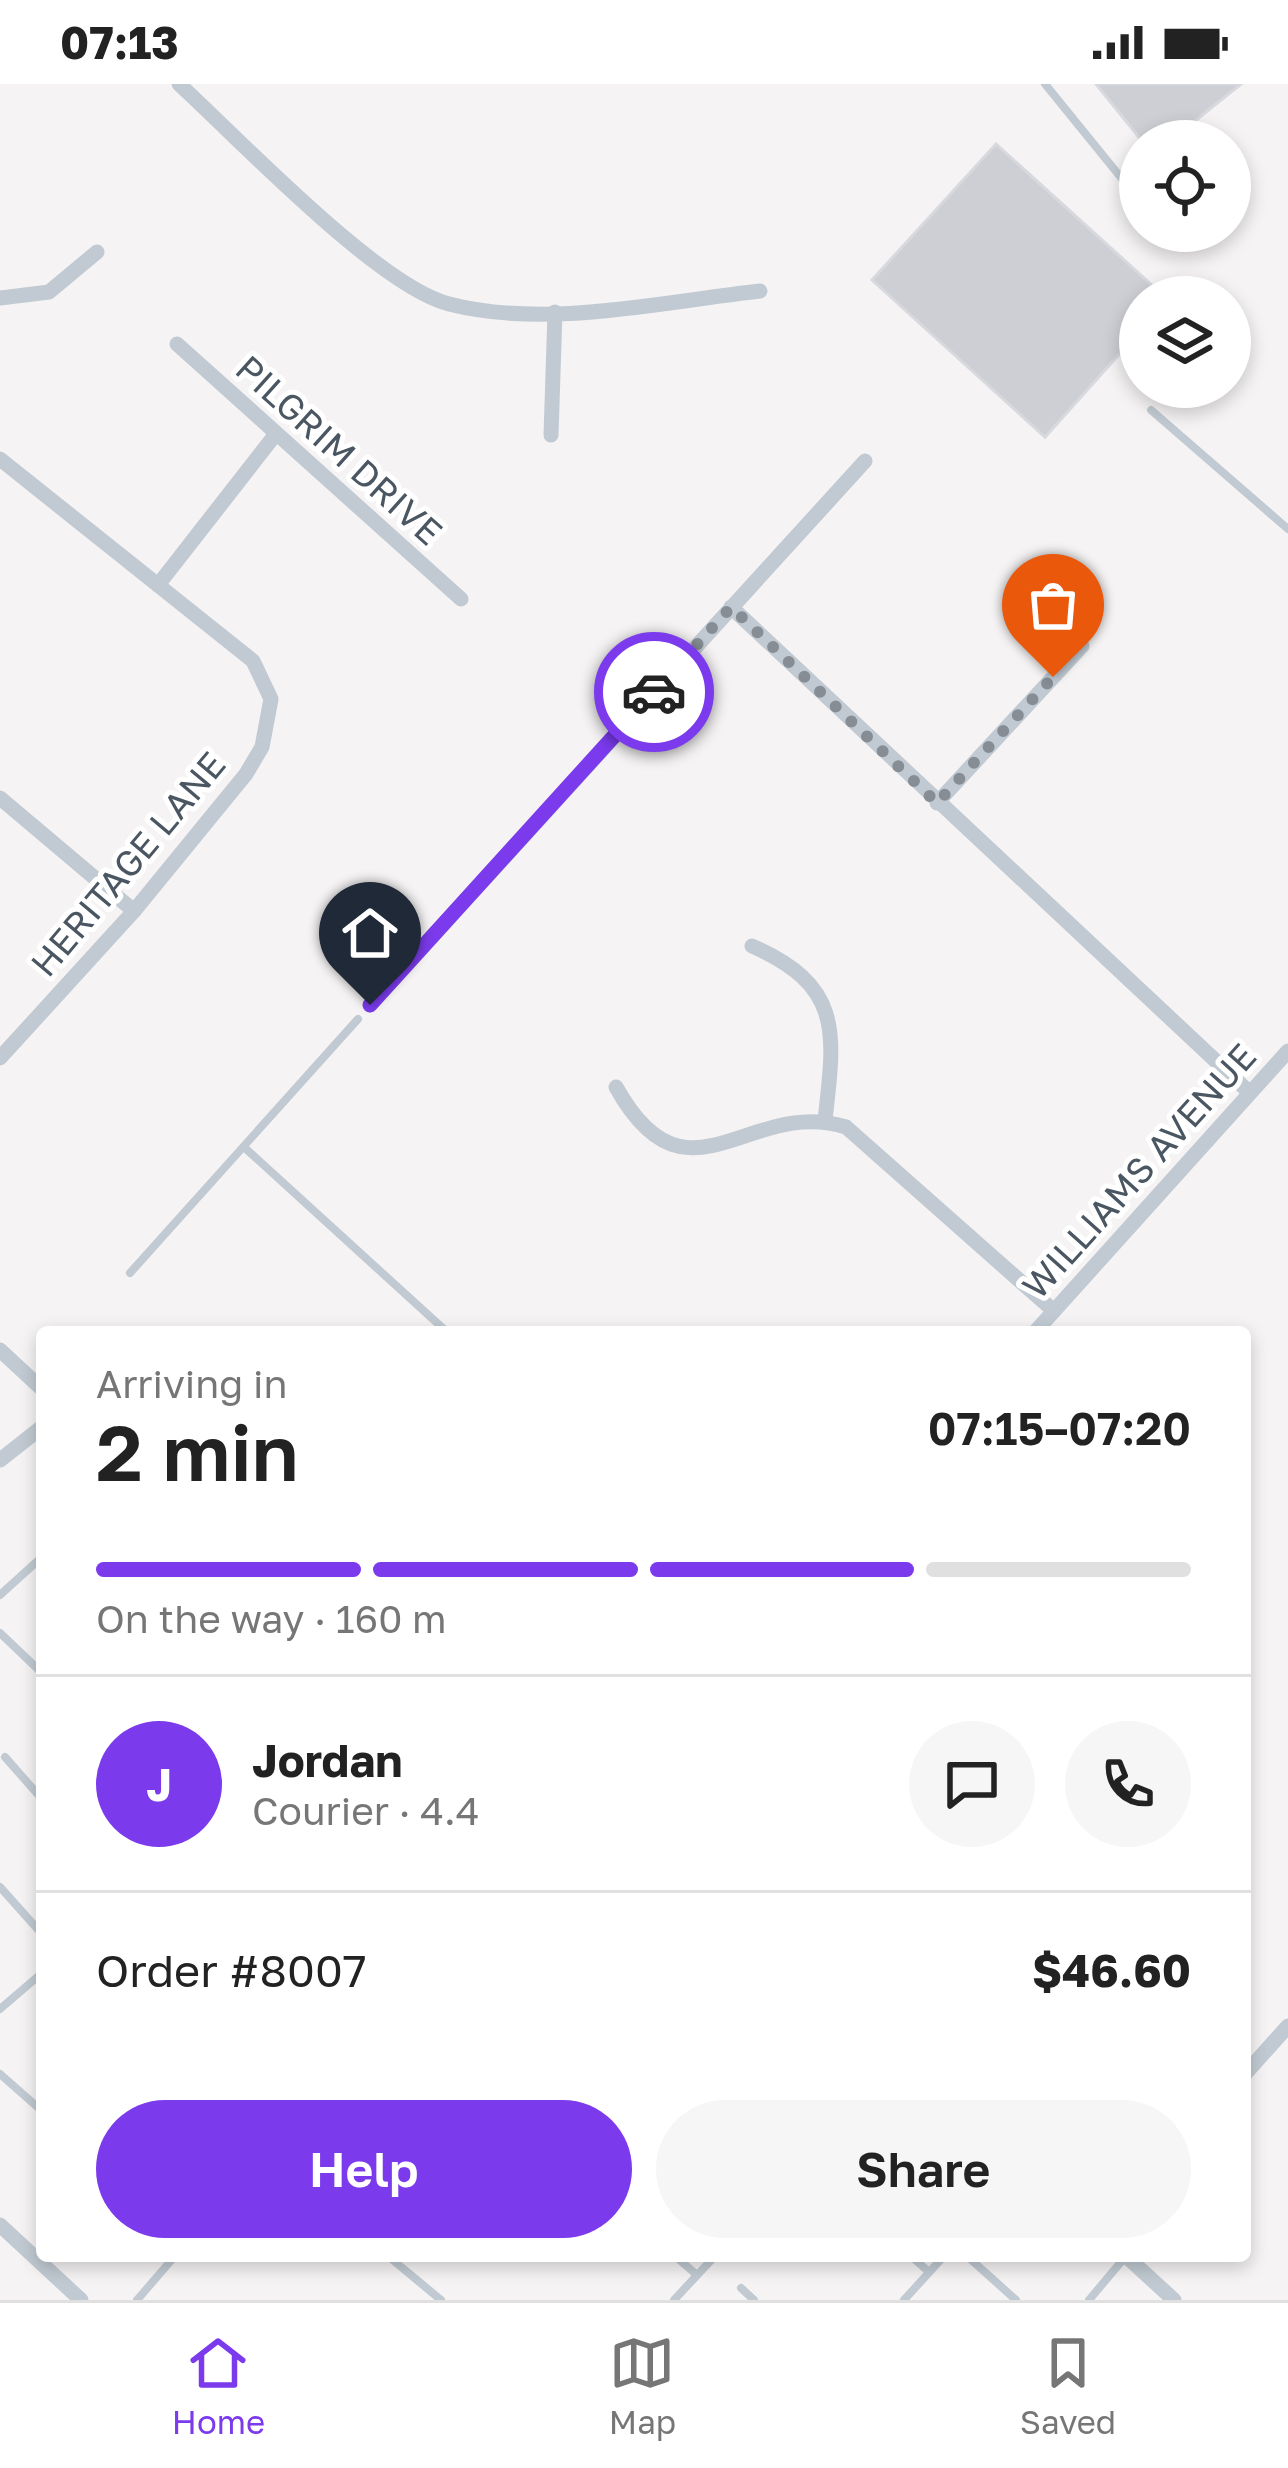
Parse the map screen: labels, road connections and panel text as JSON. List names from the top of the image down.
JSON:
{
  "streets": {
    "street": ["PILGRIM DRIVE", "HERITAGE LANE", "WILLIAMS AVENUE"]
  },
  "page": {
    "status": "07:13",
    "heading": ["2 min", "Arriving in", "07:15–07:20"],
    "panel": [
      "Jordan",
      "Courier · 4.4",
      "Order #8007",
      "$46.60"
    ],
    "bar": "On the way · 160 m",
    "round": "J",
    "buttons": ["Help", "Share"],
    "tabs": ["Home", "Map", "Saved"]
  }
}
